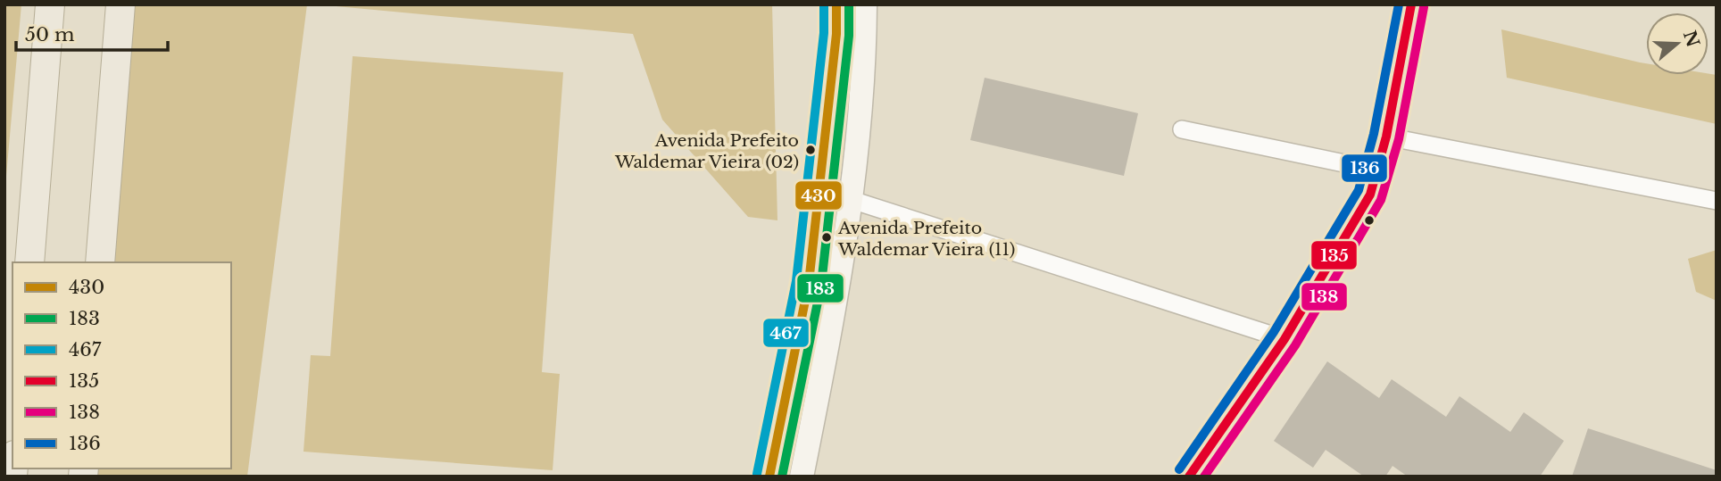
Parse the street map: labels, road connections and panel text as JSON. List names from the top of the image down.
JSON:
{
  "places": ["Avenida Prefeito Waldemar Vieira (02)", "Avenida Prefeito Waldemar Vieira (11)"],
  "lines": [
    "transit line 430",
    "transit line 183",
    "transit line 467",
    "transit line 135",
    "transit line 136",
    "transit line 138"
  ],
  "legend": [
    "430",
    "183",
    "467",
    "135",
    "138",
    "136"
  ],
  "scale_bar": "50 m",
  "north": "right"
}
